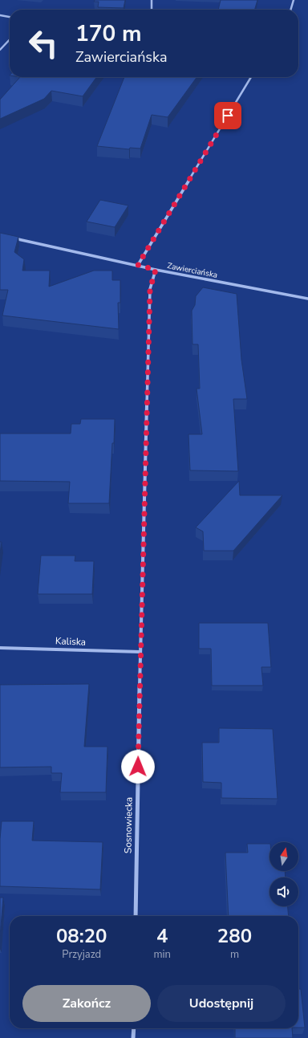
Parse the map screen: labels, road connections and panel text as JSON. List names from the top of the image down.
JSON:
{
  "streets": {
    "street": ["Zawierciańska", "Kaliska", "Sosnowiecka"]
  },
  "crossings": [
    ["Zawierciańska", "Sosnowiecka"],
    ["Kaliska", "Sosnowiecka"]
  ],
  "north": "top",
  "page": {
    "turn": ["170 m", "Zawierciańska"],
    "eta": [
      "08:20",
      "Przyjazd",
      "4",
      "min",
      "280",
      "m"
    ],
    "buttons": ["Zakończ", "Udostępnij"]
  }
}
